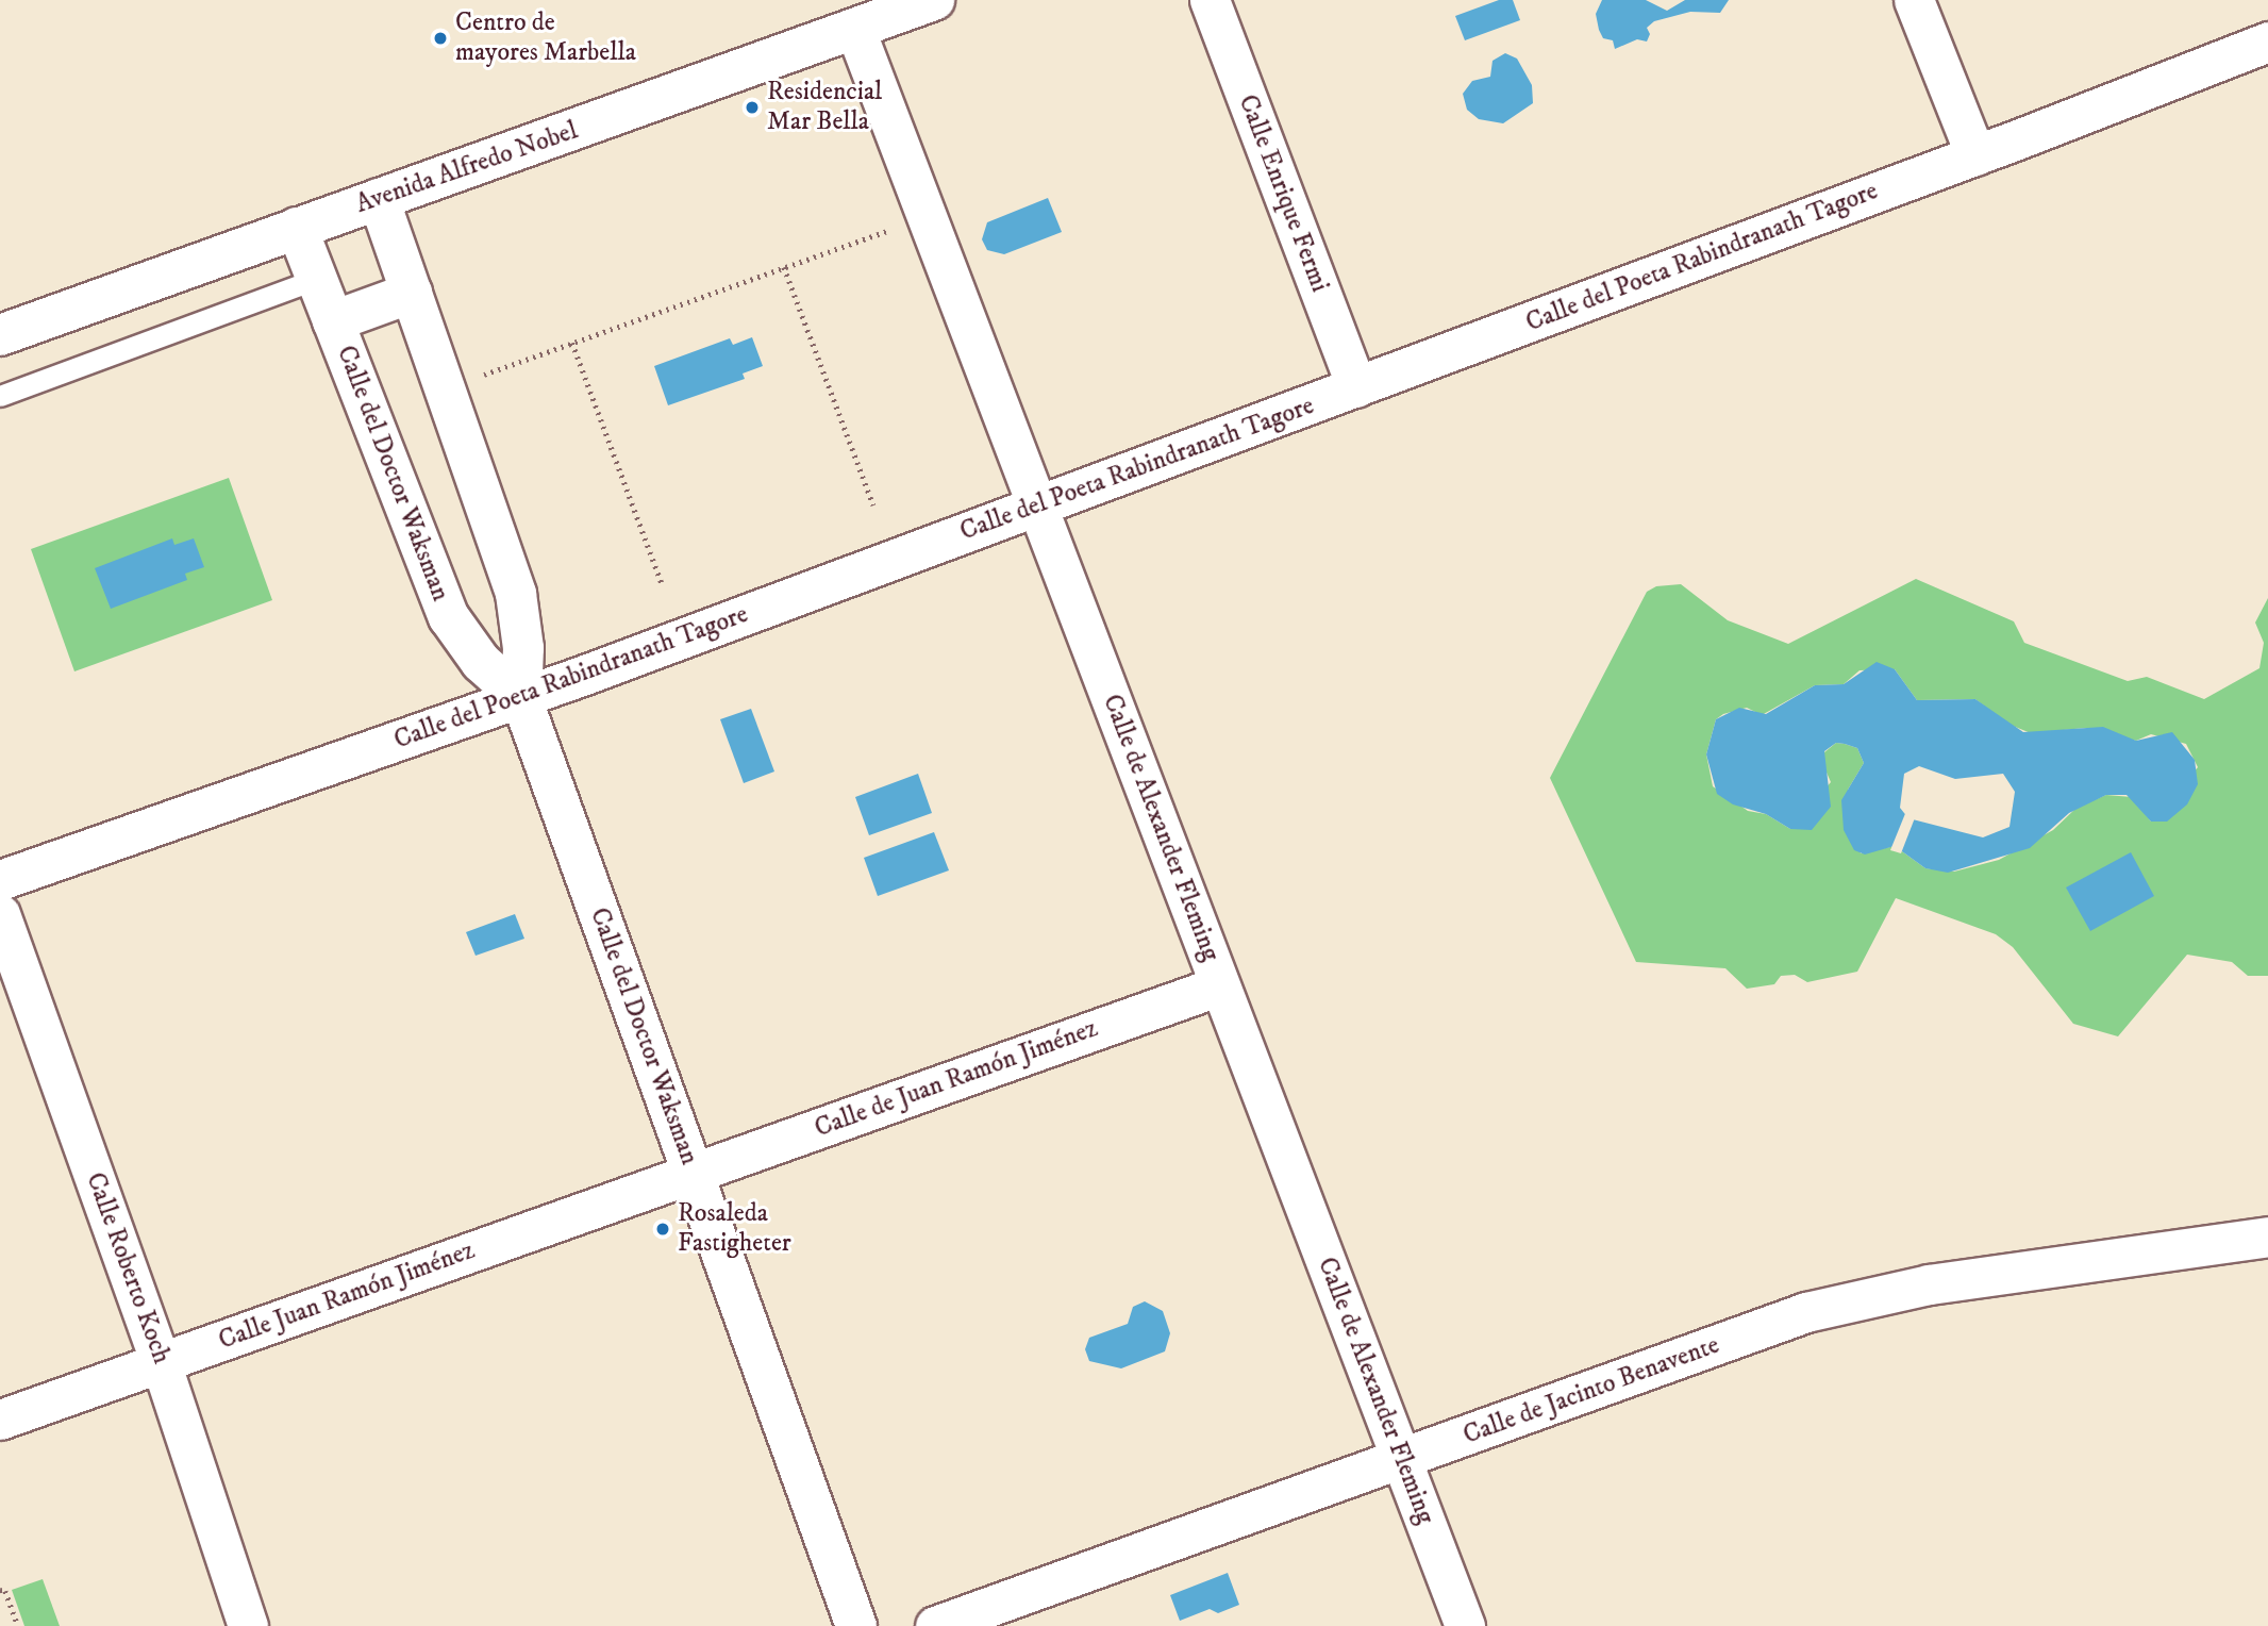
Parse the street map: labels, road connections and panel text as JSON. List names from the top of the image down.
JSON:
{
  "streets": {
    "main road": ["Avenida Alfredo Nobel", "Calle del Doctor Waksman"],
    "street": [
      "Calle Enrique Fermi",
      "Calle del Poeta Rabindranath Tagore",
      "Calle de Alexander Fleming",
      "Calle de Juan Ramón Jiménez",
      "Calle Roberto Koch",
      "Calle Juan Ramón Jiménez",
      "Calle de Jacinto Benavente"
    ]
  },
  "crossings": [
    ["Avenida Alfredo Nobel", "Calle del Doctor Waksman"],
    ["Avenida Alfredo Nobel", "Calle de Alexander Fleming"],
    ["Calle Enrique Fermi", "Calle del Poeta Rabindranath Tagore"],
    ["Calle del Poeta Rabindranath Tagore", "Calle del Doctor Waksman"],
    ["Calle del Poeta Rabindranath Tagore", "Calle de Alexander Fleming"],
    ["Calle del Doctor Waksman", "Calle de Juan Ramón Jiménez"],
    ["Calle del Doctor Waksman", "Calle Juan Ramón Jiménez"],
    ["Calle de Alexander Fleming", "Calle de Juan Ramón Jiménez"],
    ["Calle de Alexander Fleming", "Calle de Jacinto Benavente"],
    ["Calle de Juan Ramón Jiménez", "Calle Juan Ramón Jiménez"],
    ["Calle Roberto Koch", "Calle Juan Ramón Jiménez"]
  ],
  "places": ["Centro de mayores Marbella", "Residencial Mar Bella", "Rosaleda Fastigheter"]
}
